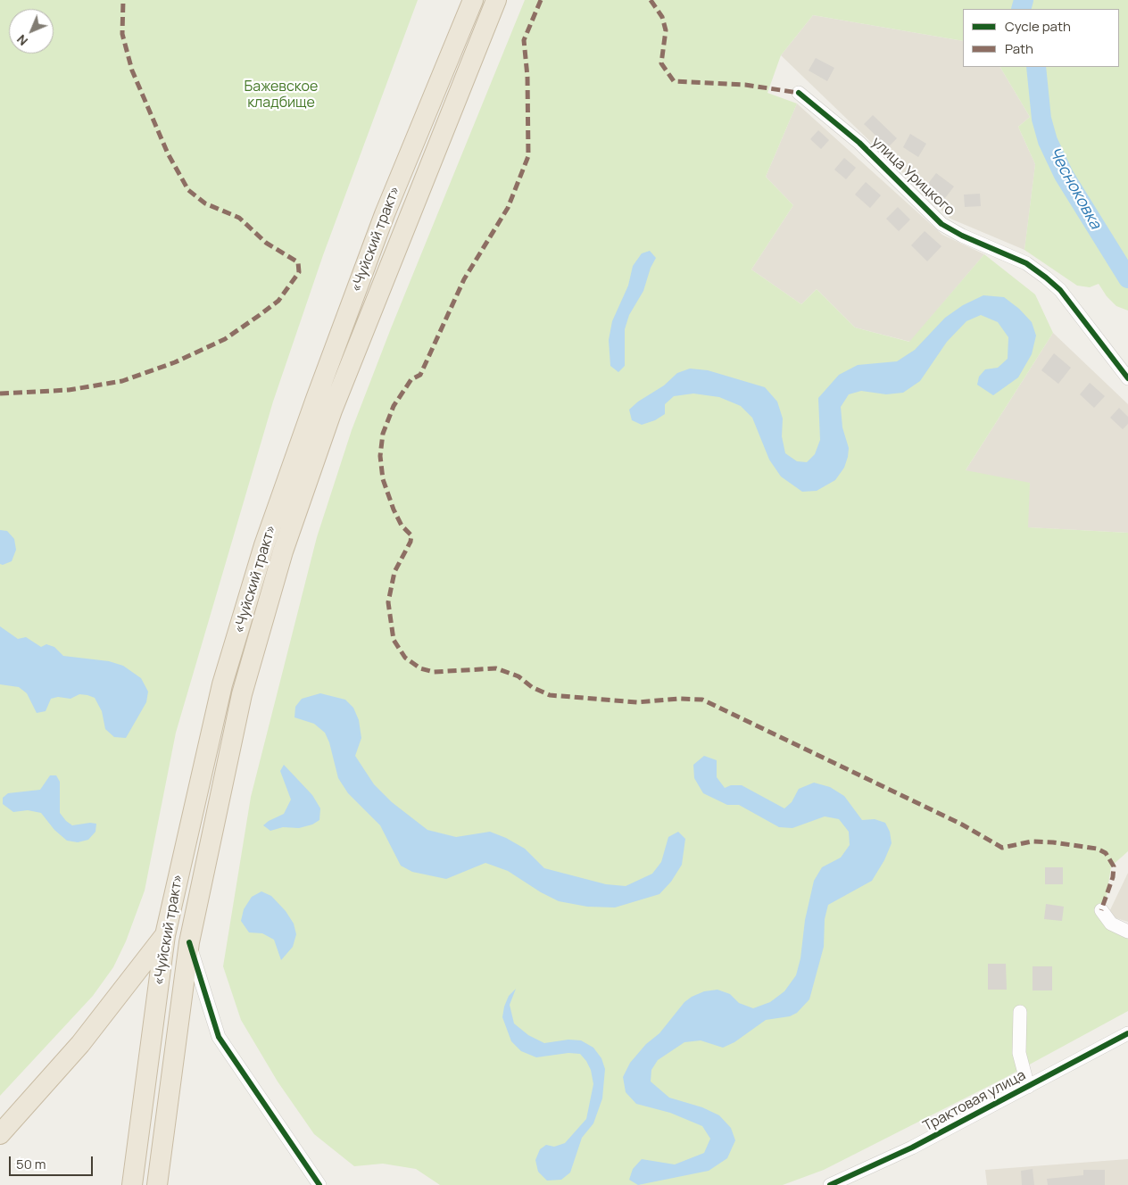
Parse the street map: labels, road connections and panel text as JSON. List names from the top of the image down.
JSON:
{
  "streets": {
    "highway": ["«Чуйский тракт»"],
    "street": ["улица Урицкого", "Трактовая улица"]
  },
  "water": ["Чесноковка"],
  "parks": ["Бажевское кладбище"],
  "legend": ["Cycle path", "Path"],
  "scale_bar": "50 m",
  "north": "bottom left"
}
